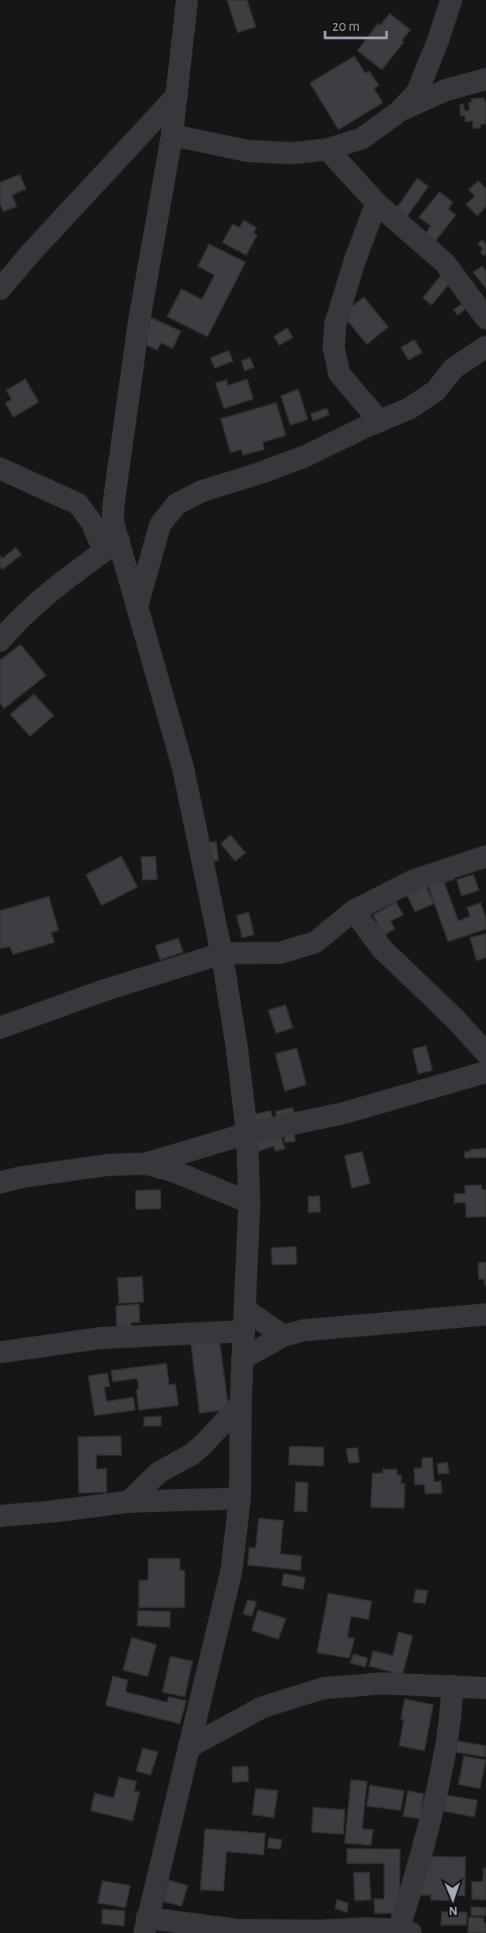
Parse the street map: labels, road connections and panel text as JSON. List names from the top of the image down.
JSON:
{
  "scale_bar": "20 m",
  "north": "bottom"
}
